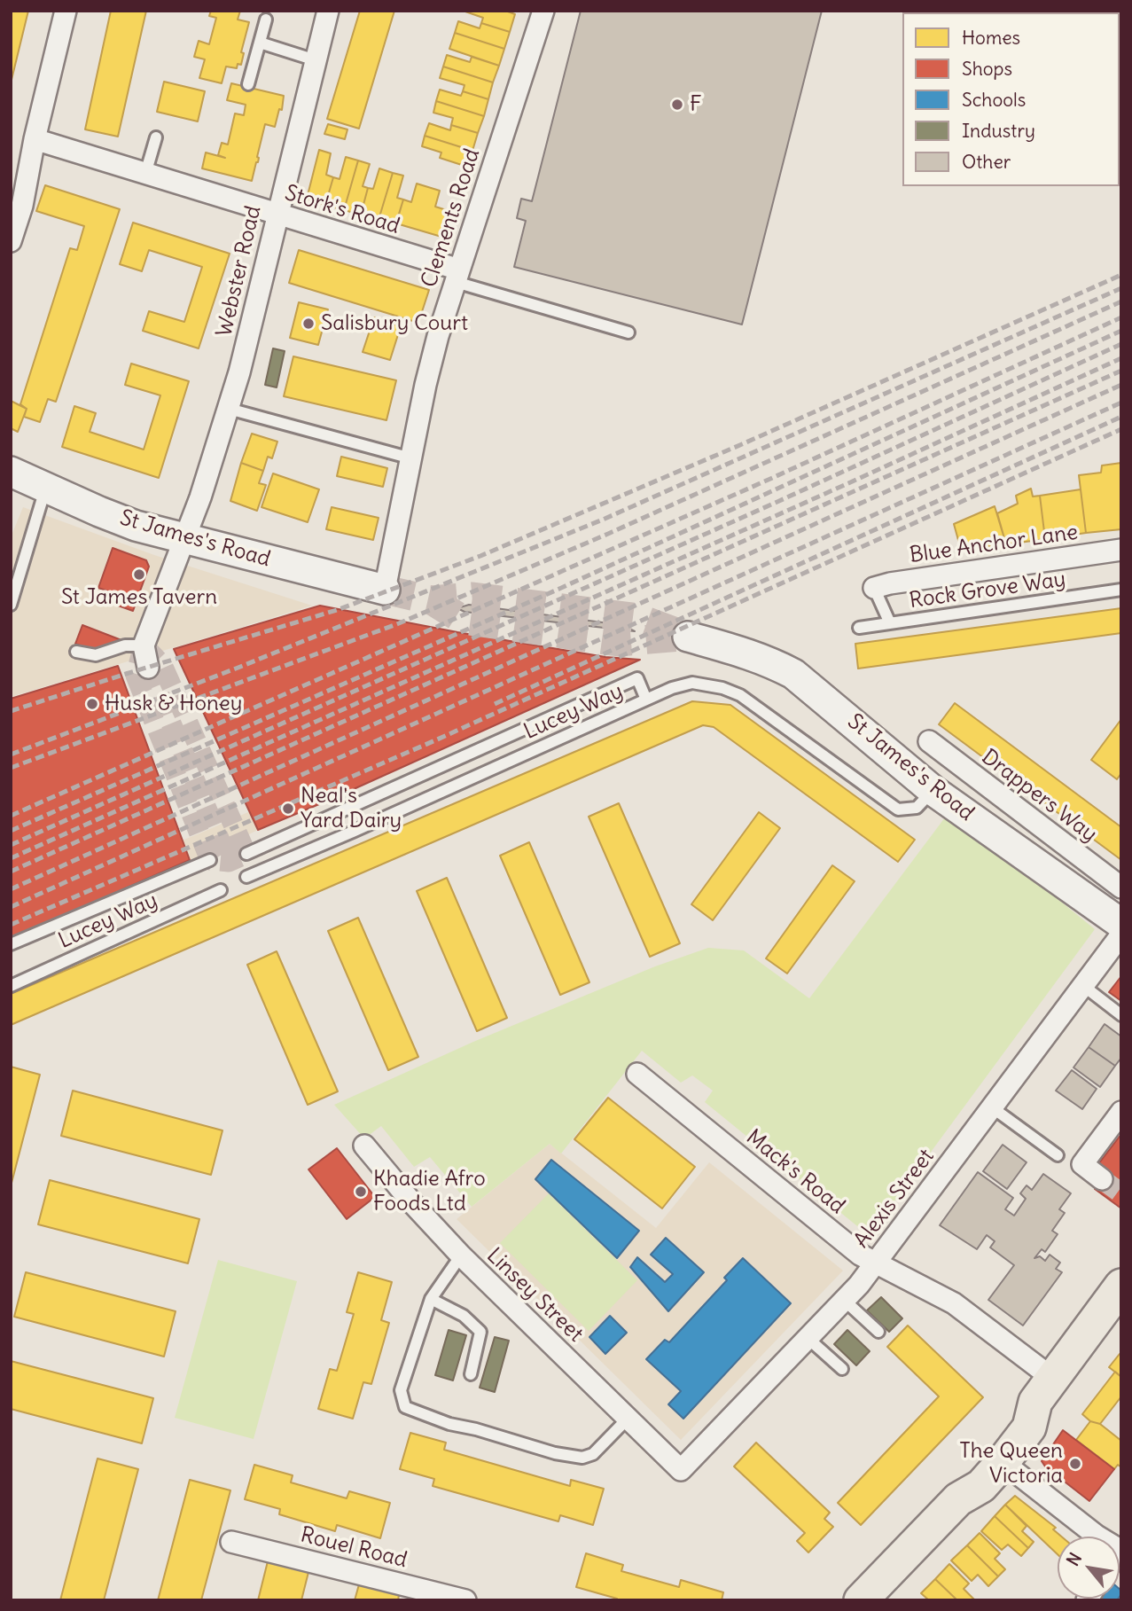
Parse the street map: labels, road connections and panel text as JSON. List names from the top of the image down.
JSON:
{
  "streets": {
    "street": [
      "Stork's Road",
      "Clements Road",
      "Webster Road",
      "St James's Road",
      "Blue Anchor Lane",
      "Drappers Way",
      "Mack's Road",
      "Alexis Street",
      "Linsey Street",
      "Rouel Road"
    ],
    "lane": ["Rock Grove Way", "Lucey Way"]
  },
  "crossings": [
    ["Stork's Road", "Clements Road"],
    ["Stork's Road", "Webster Road"],
    ["Clements Road", "St James's Road"],
    ["Webster Road", "St James's Road"],
    ["St James's Road", "Lucey Way"],
    ["Mack's Road", "Alexis Street"],
    ["Alexis Street", "Linsey Street"]
  ],
  "places": [
    "F",
    "Salisbury Court",
    "St James Tavern",
    "Husk & Honey",
    "Neal's Yard Dairy",
    "Khadie Afro Foods Ltd",
    "The Queen Victoria"
  ],
  "legend": [
    "Homes",
    "Shops",
    "Schools",
    "Industry",
    "Other"
  ],
  "north": "top left"
}
